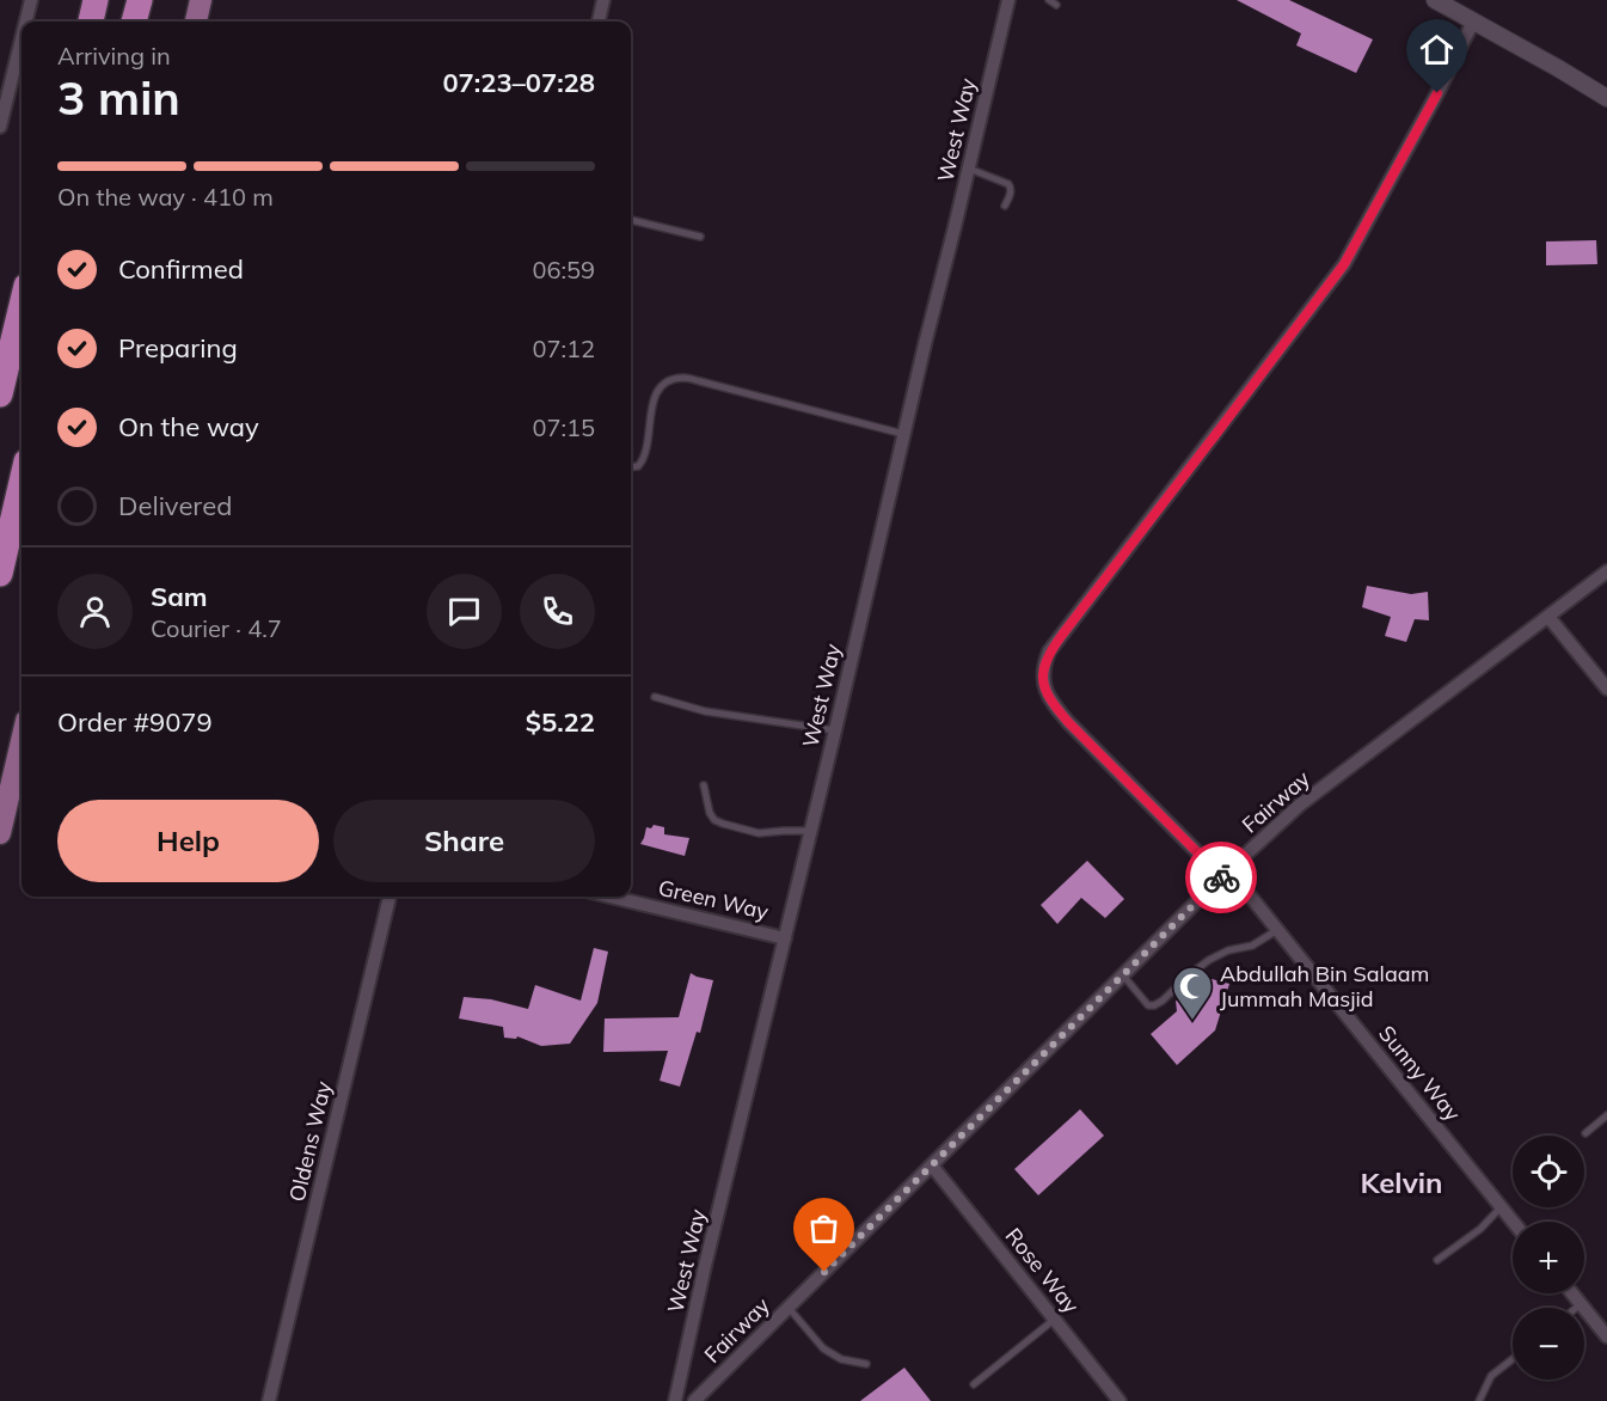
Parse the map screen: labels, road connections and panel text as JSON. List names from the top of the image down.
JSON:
{
  "streets": {
    "street": [
      "West Way",
      "Fairway",
      "Green Way",
      "Sunny Way",
      "Oldens Way",
      "Rose Way"
    ]
  },
  "crossings": [
    ["West Way", "Green Way"],
    ["Fairway", "Sunny Way"],
    ["Fairway", "Rose Way"]
  ],
  "districts": ["Kelvin"],
  "places": {
    "mosque": ["Abdullah Bin Salaam Jummah Masjid"]
  },
  "page": {
    "heading": ["3 min", "Arriving in", "07:23–07:28"],
    "panel": [
      "Sam",
      "Courier · 4.7",
      "Order #9079",
      "$5.22"
    ],
    "bar": "On the way · 410 m",
    "list": [
      ["Confirmed", "06:59"],
      ["Preparing", "07:12"],
      ["On the way", "07:15"],
      "Delivered"
    ],
    "buttons": ["Help", "Share"],
    "map_buttons": ["+", "−"]
  }
}
